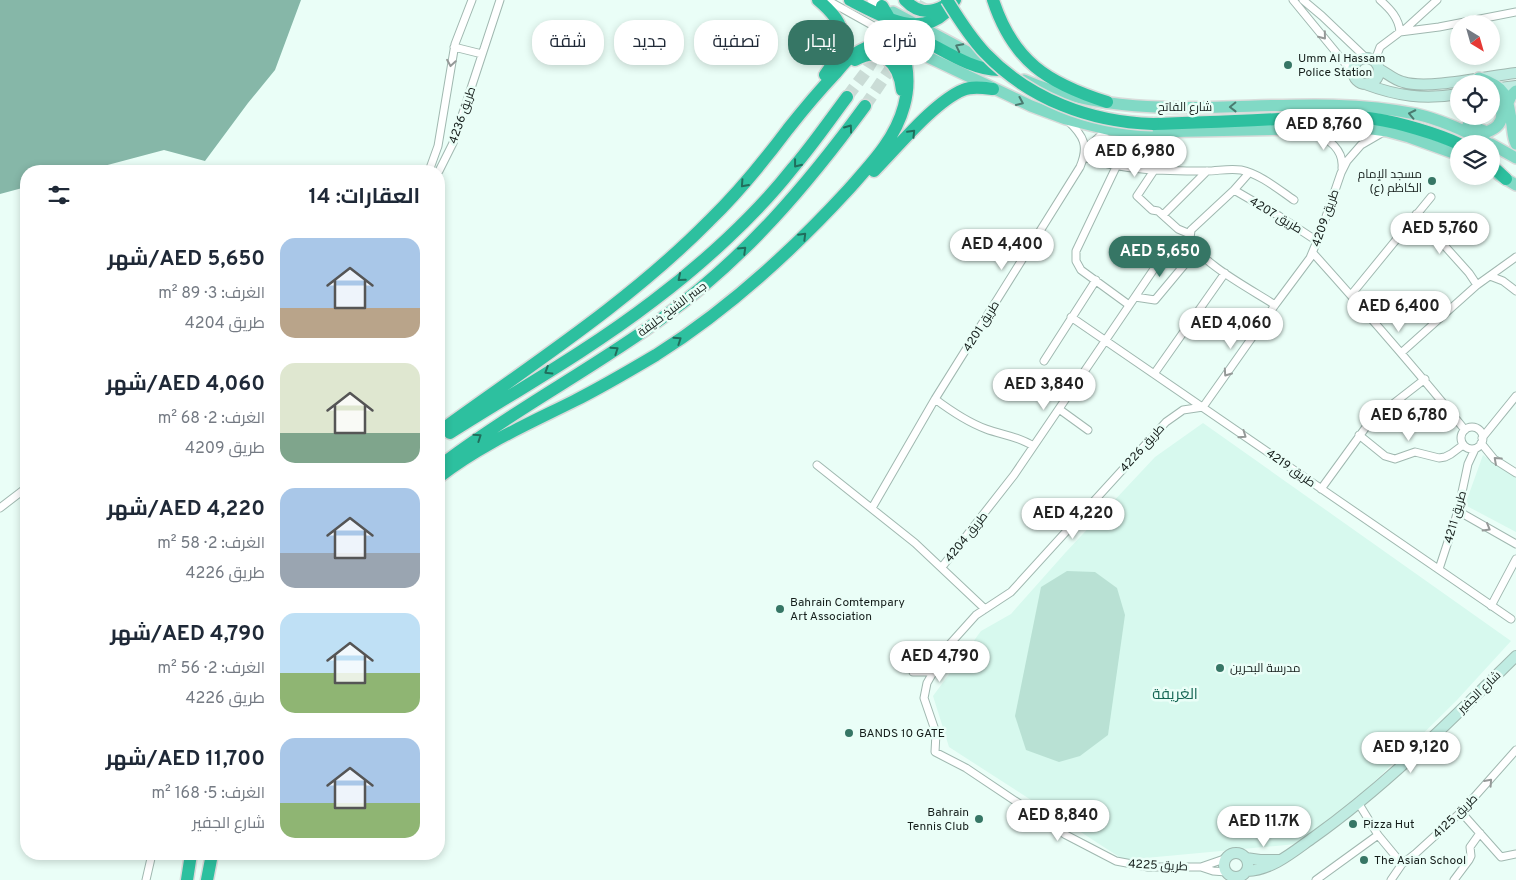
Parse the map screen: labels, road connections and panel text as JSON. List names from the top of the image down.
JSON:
{
  "streets": {
    "highway": ["جسر الشيخ خليفة"],
    "main road": ["شارع الفاتح"],
    "street": [
      "طريق 4236",
      "طريق 4207",
      "طريق 4209",
      "طريق 4201",
      "طريق 4226",
      "طريق 4219",
      "طريق 4211",
      "طريق 4204",
      "شارع الجفير",
      "طريق 4125",
      "طريق 4225"
    ]
  },
  "crossings": [
    ["شارع الفاتح", "طريق 4209"],
    ["شارع الفاتح", "طريق 4201"],
    ["طريق 4207", "طريق 4209"],
    ["طريق 4209", "طريق 4226"],
    ["طريق 4209", "طريق 4219"],
    ["طريق 4226", "طريق 4219"],
    ["طريق 4226", "طريق 4225"],
    ["طريق 4219", "طريق 4211"],
    ["طريق 4219", "طريق 4204"],
    ["شارع الجفير", "طريق 4225"]
  ],
  "one_way": ["طريق 4125"],
  "districts": ["الغريفة"],
  "places": [
    "Umm Al Hassam Police Station",
    "مسجد الإمام الكاظم (ع)",
    "Bahrain Comtempary Art Association",
    "مدرسة البحرين",
    "BANDS 10 GATE",
    "Bahrain Tennis Club",
    "Pizza Hut",
    "The Asian School"
  ],
  "north": "bottom right",
  "page": {
    "chip": [
      "شراء",
      "إيجار",
      "تصفية",
      "جديد",
      "شقة"
    ],
    "price": [
      "AED 8,760",
      "AED 6,980",
      "AED 5,760",
      "AED 4,400",
      "AED 5,650",
      "AED 6,400",
      "AED 4,060",
      "AED 3,840",
      "AED 6,780",
      "AED 4,220",
      "AED 4,790",
      "AED 9,120",
      "AED 8,840",
      "AED 11.7K"
    ],
    "heading": "العقارات: 14",
    "list": [
      {
        "name": "AED 5,650/شهر",
        "note": "الغرف: 3 · 89 m² · طريق 4204"
      },
      {
        "name": "AED 4,060/شهر",
        "note": "الغرف: 2 · 68 m² · طريق 4209"
      },
      {
        "name": "AED 4,220/شهر",
        "note": "الغرف: 2 · 58 m² · طريق 4226"
      },
      {
        "name": "AED 4,790/شهر",
        "note": "الغرف: 2 · 56 m² · طريق 4226"
      },
      {
        "name": "AED 11,700/شهر",
        "note": "الغرف: 5 · 168 m² · شارع الجفير"
      }
    ]
  }
}
